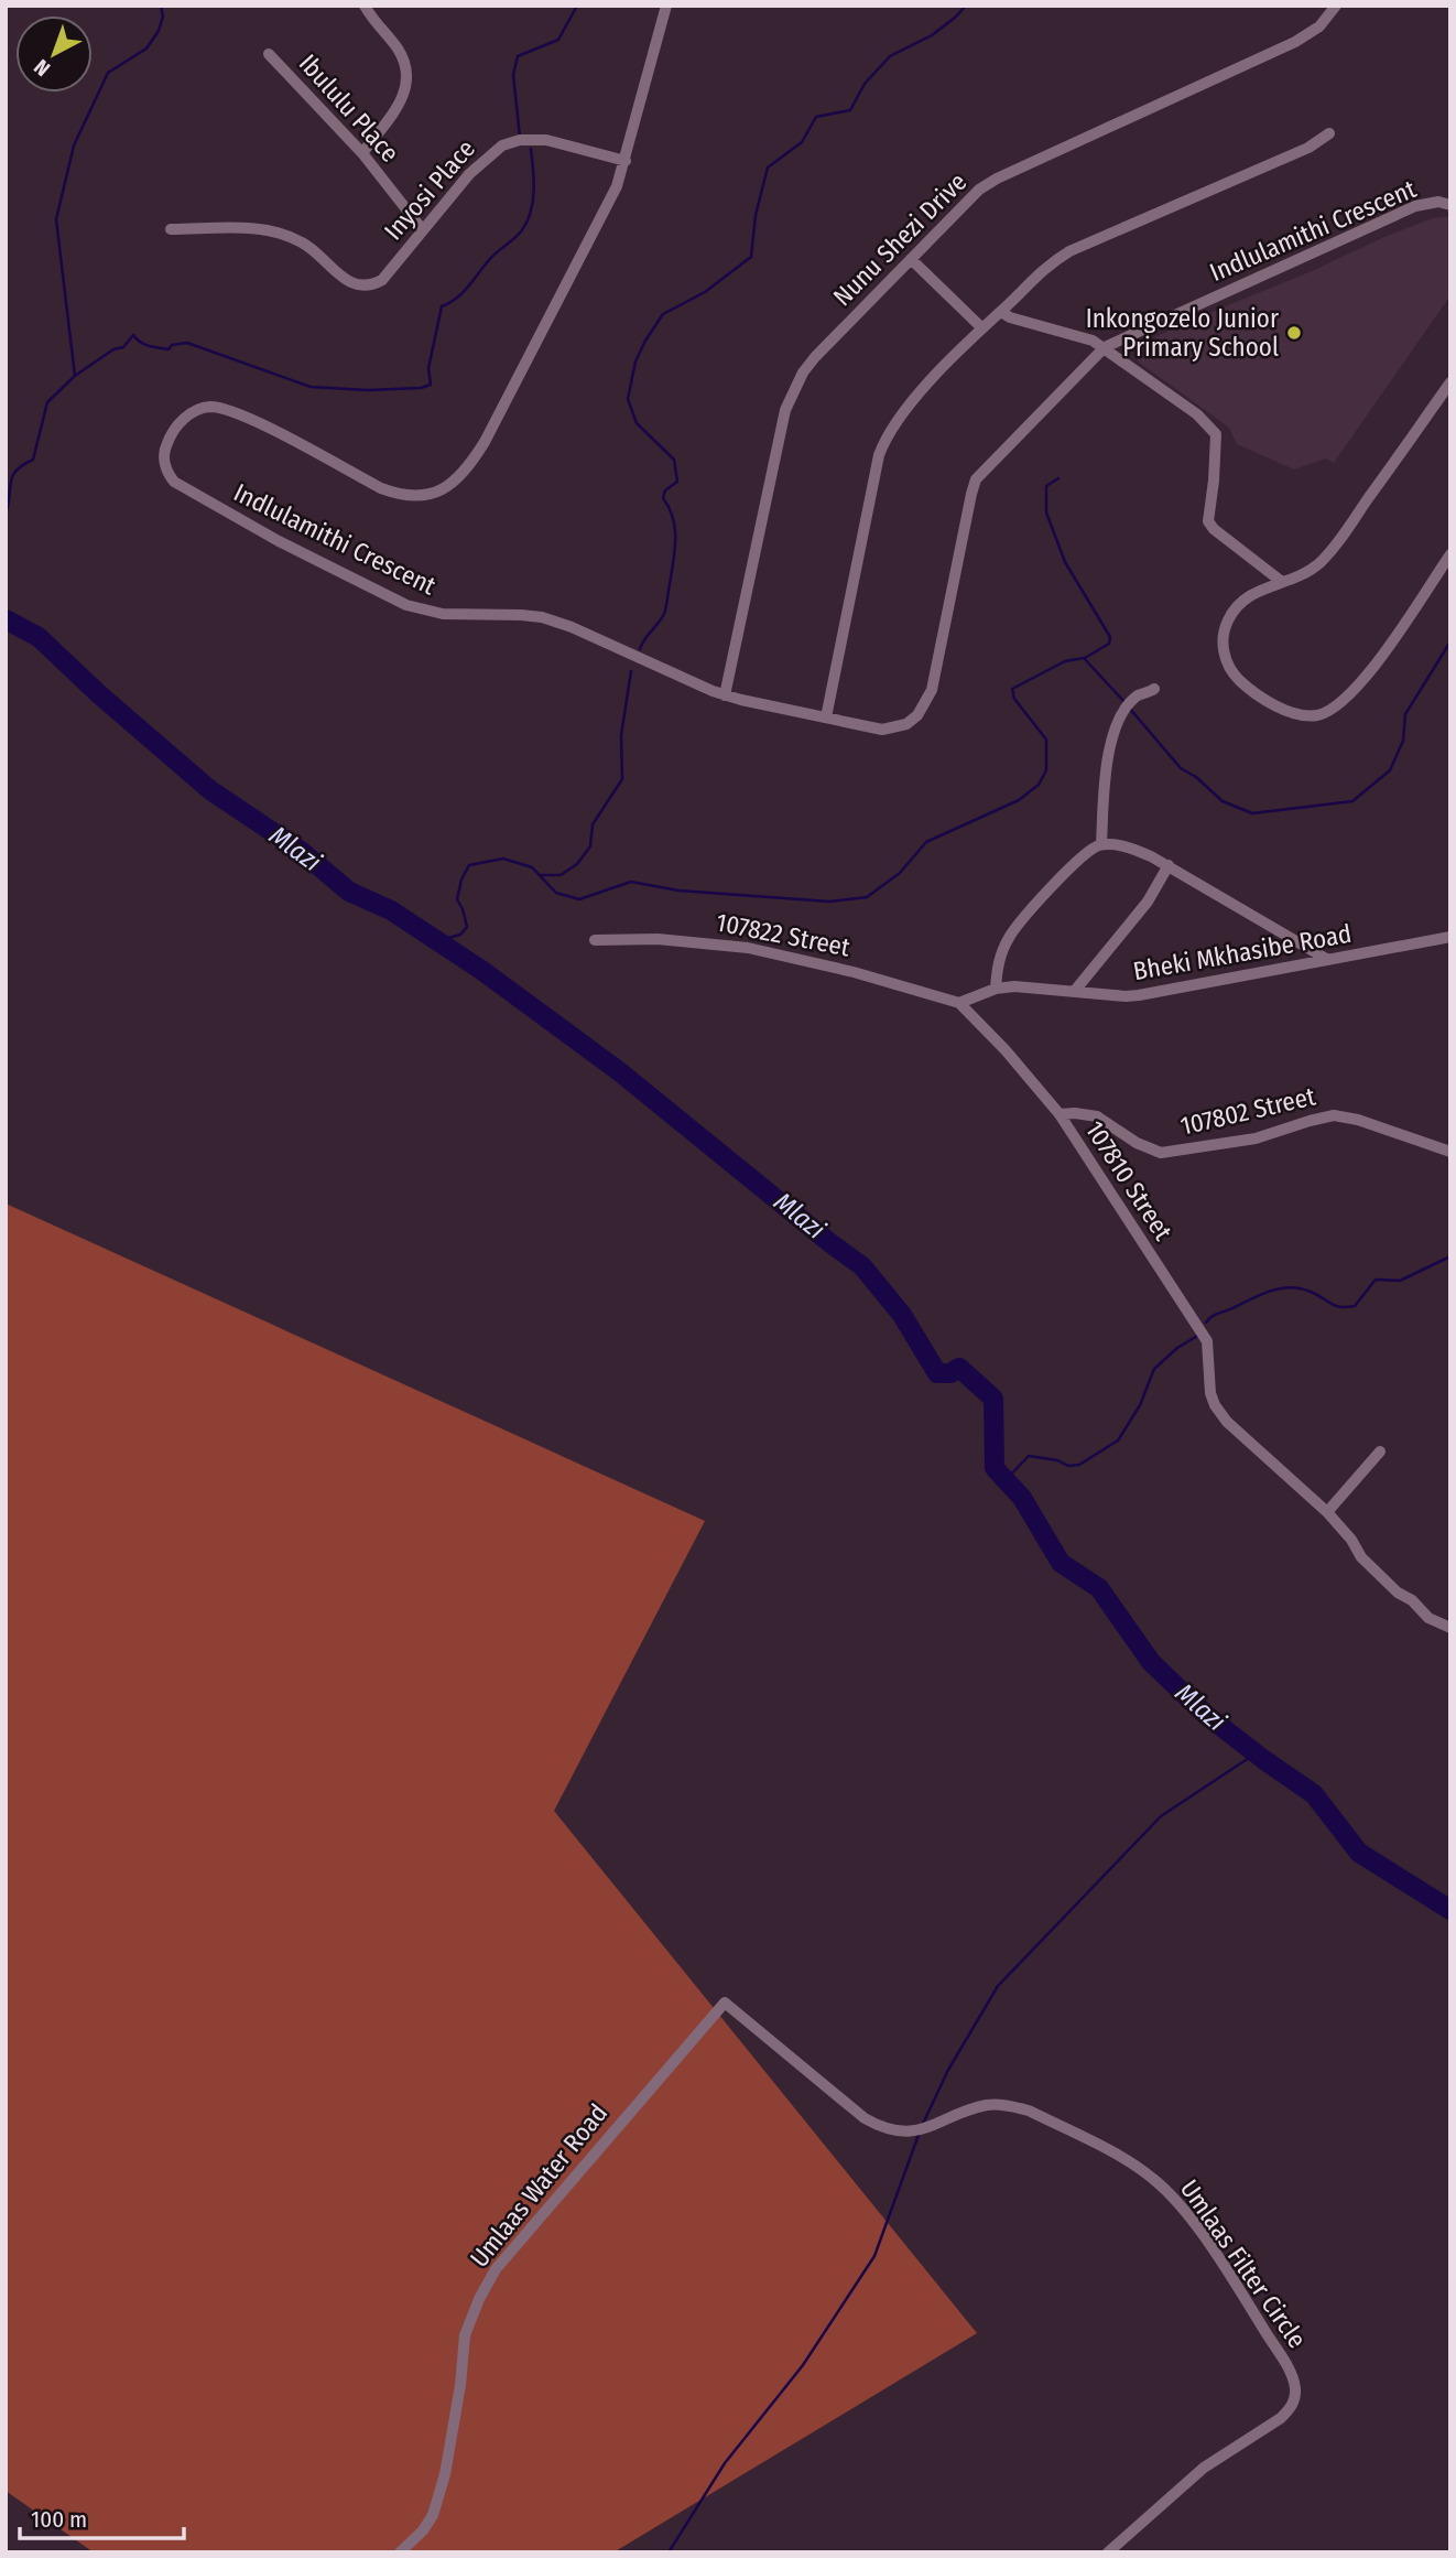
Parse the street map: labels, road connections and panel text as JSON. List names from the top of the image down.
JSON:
{
  "streets": {
    "street": [
      "Ibululu Place",
      "Inyosi Place",
      "Indlulamithi Crescent",
      "Nunu Shezi Drive",
      "107822 Street",
      "Bheki Mkhasibe Road",
      "107802 Street",
      "107810 Street",
      "Umlaas Water Road",
      "Umlaas Filter Circle"
    ]
  },
  "crossings": [
    ["Ibululu Place", "Inyosi Place"],
    ["Inyosi Place", "Indlulamithi Crescent"],
    ["Indlulamithi Crescent", "Nunu Shezi Drive"],
    ["107822 Street", "107810 Street"],
    ["107802 Street", "107810 Street"],
    ["Umlaas Water Road", "Umlaas Filter Circle"]
  ],
  "water": ["Mlazi"],
  "places": ["Inkongozelo Junior Primary School"],
  "scale_bar": "100 m",
  "north": "bottom left"
}
